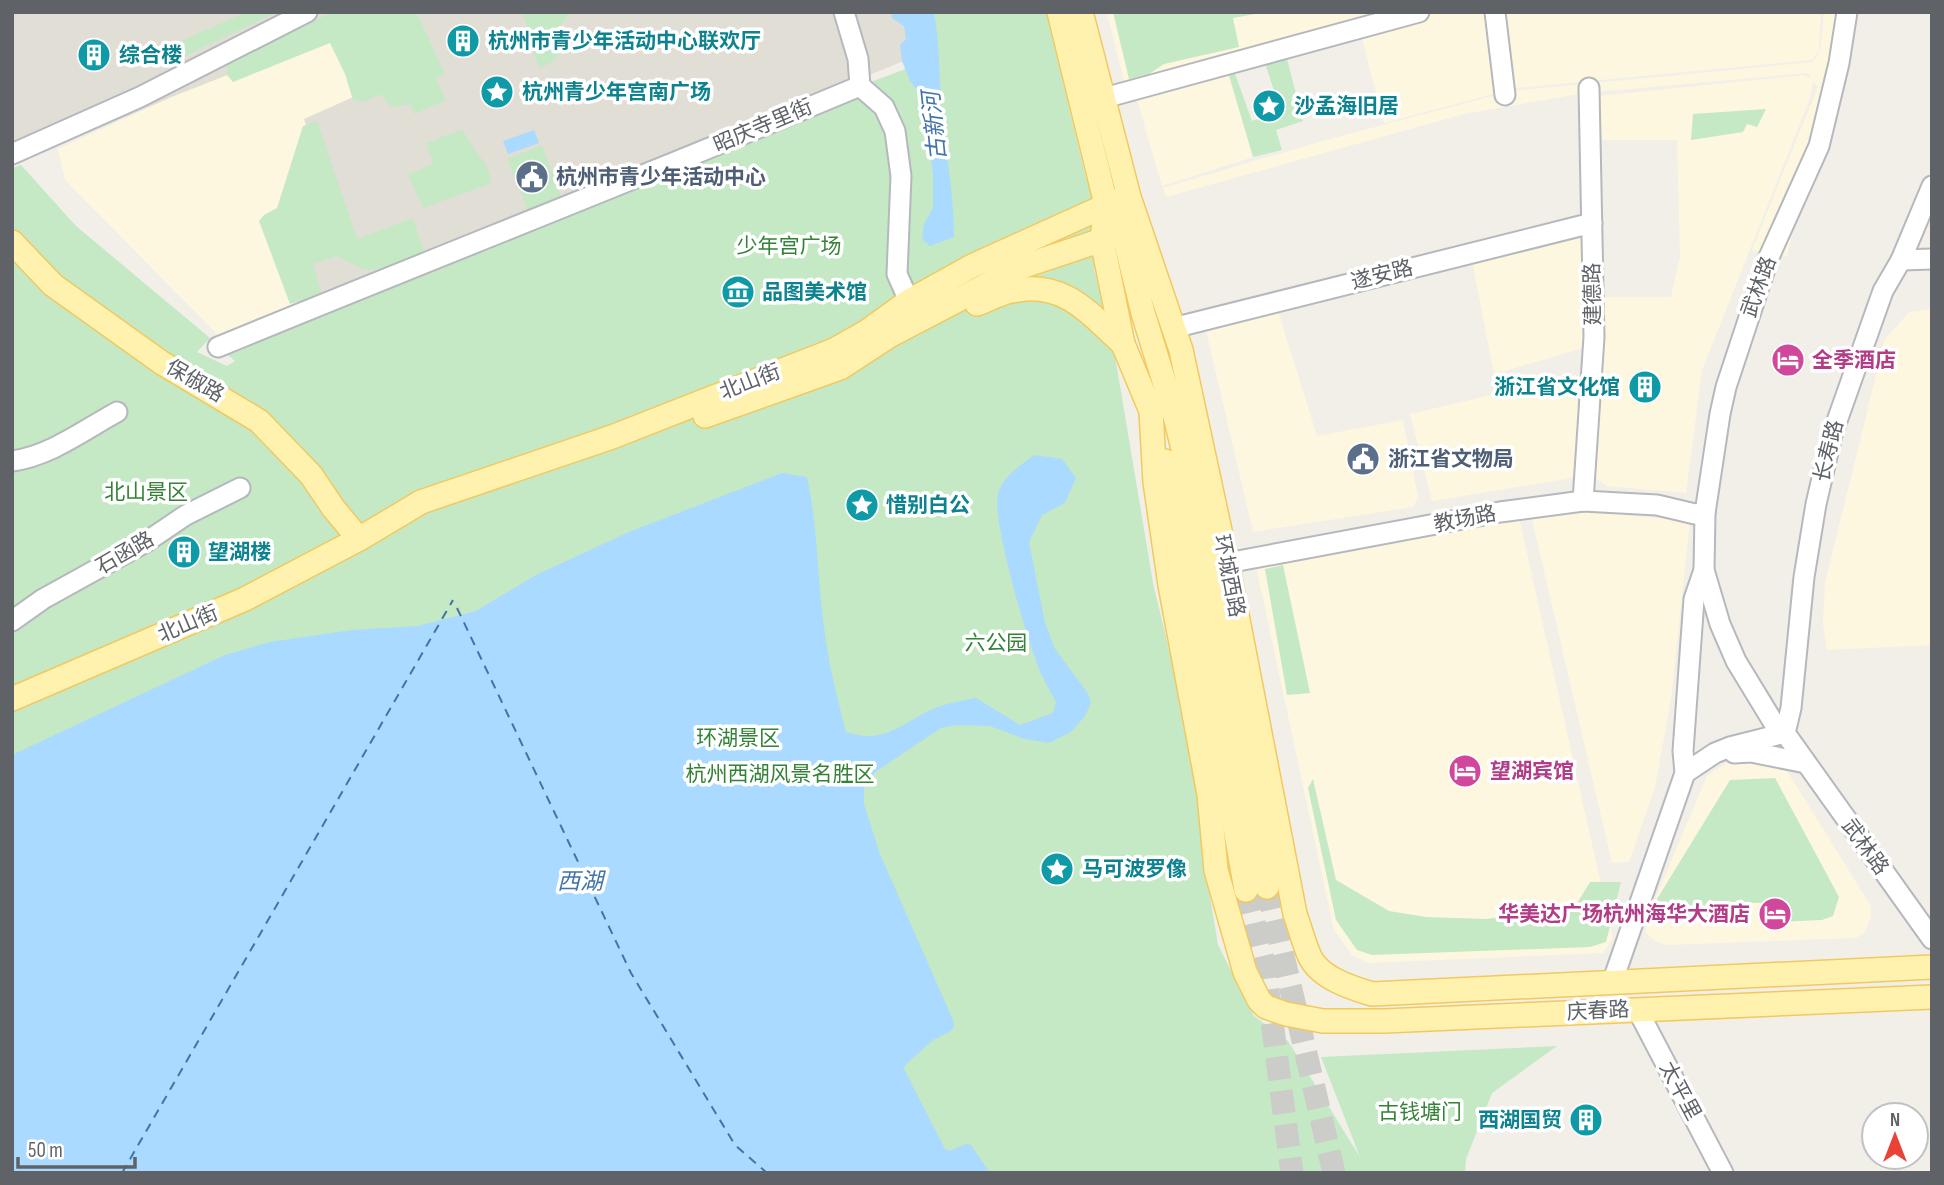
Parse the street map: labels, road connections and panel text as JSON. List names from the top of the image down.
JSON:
{
  "streets": {
    "main road": [
      "保俶路",
      "北山街",
      "环城西路",
      "庆春路"
    ],
    "street": [
      "昭庆寺里街",
      "遂安路",
      "武林路",
      "建德路",
      "长寿路",
      "教场路",
      "石函路",
      "太平里"
    ]
  },
  "crossings": [
    ["遂安路", "建德路"],
    ["遂安路", "环城西路"],
    ["武林路", "长寿路"],
    ["武林路", "教场路"],
    ["武林路", "庆春路"],
    ["建德路", "教场路"],
    ["保俶路", "北山街"],
    ["北山街", "环城西路"],
    ["教场路", "环城西路"],
    ["环城西路", "庆春路"],
    ["庆春路", "太平里"]
  ],
  "water": ["古新河", "西湖"],
  "parks": [
    "少年宫广场",
    "北山景区",
    "六公园",
    "环湖景区",
    "杭州西湖风景名胜区",
    "古钱塘门"
  ],
  "places": {
    "building": [
      "杭州市青少年活动中心联欢厅",
      "综合楼",
      "浙江省文化馆",
      "望湖楼",
      "西湖国贸"
    ],
    "place": [
      "杭州青少年宫南广场",
      "沙孟海旧居",
      "惜别白公",
      "马可波罗像"
    ],
    "public building": ["杭州市青少年活动中心", "浙江省文物局"],
    "museum": ["品图美术馆"],
    "hotel": ["全季酒店", "望湖宾馆", "华美达广场杭州海华大酒店"]
  },
  "scale_bar": "50 m",
  "north": "top"
}
